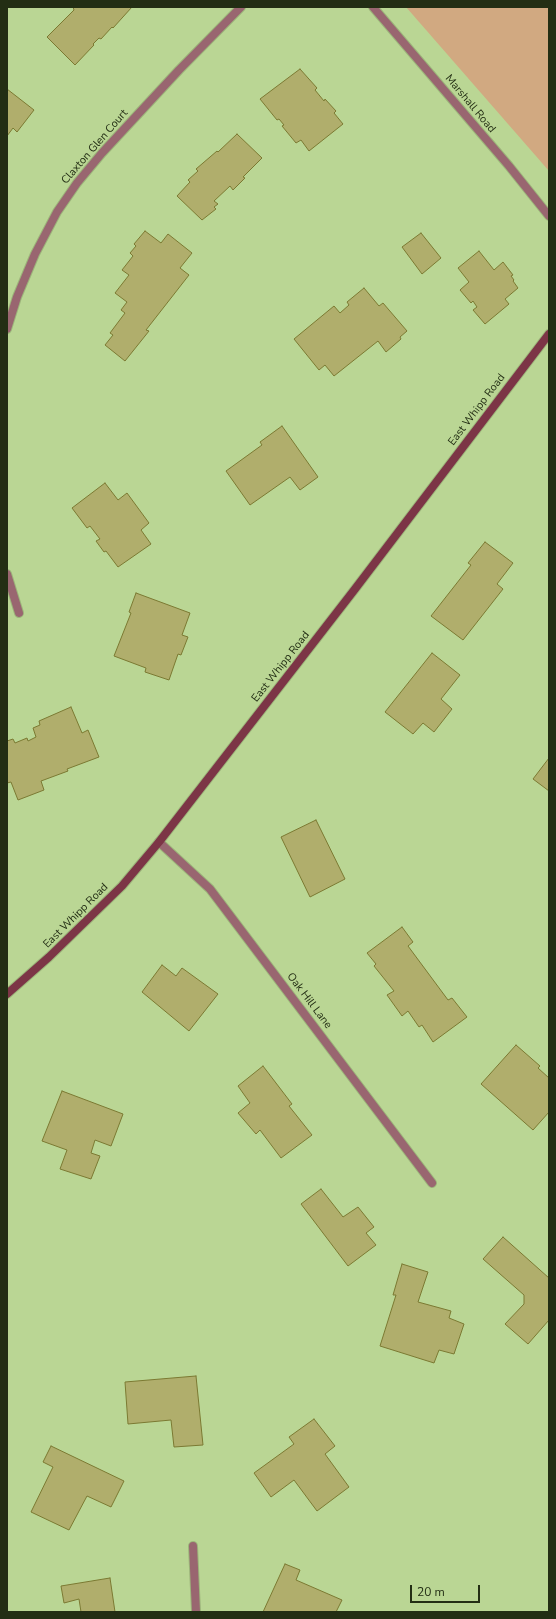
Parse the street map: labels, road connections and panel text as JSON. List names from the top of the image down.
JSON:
{
  "streets": {
    "main road": ["East Whipp Road"],
    "street": ["Marshall Road", "Claxton Glen Court", "Oak Hill Lane"]
  },
  "crossings": [
    ["East Whipp Road", "Oak Hill Lane"]
  ],
  "scale_bar": "20 m"
}
